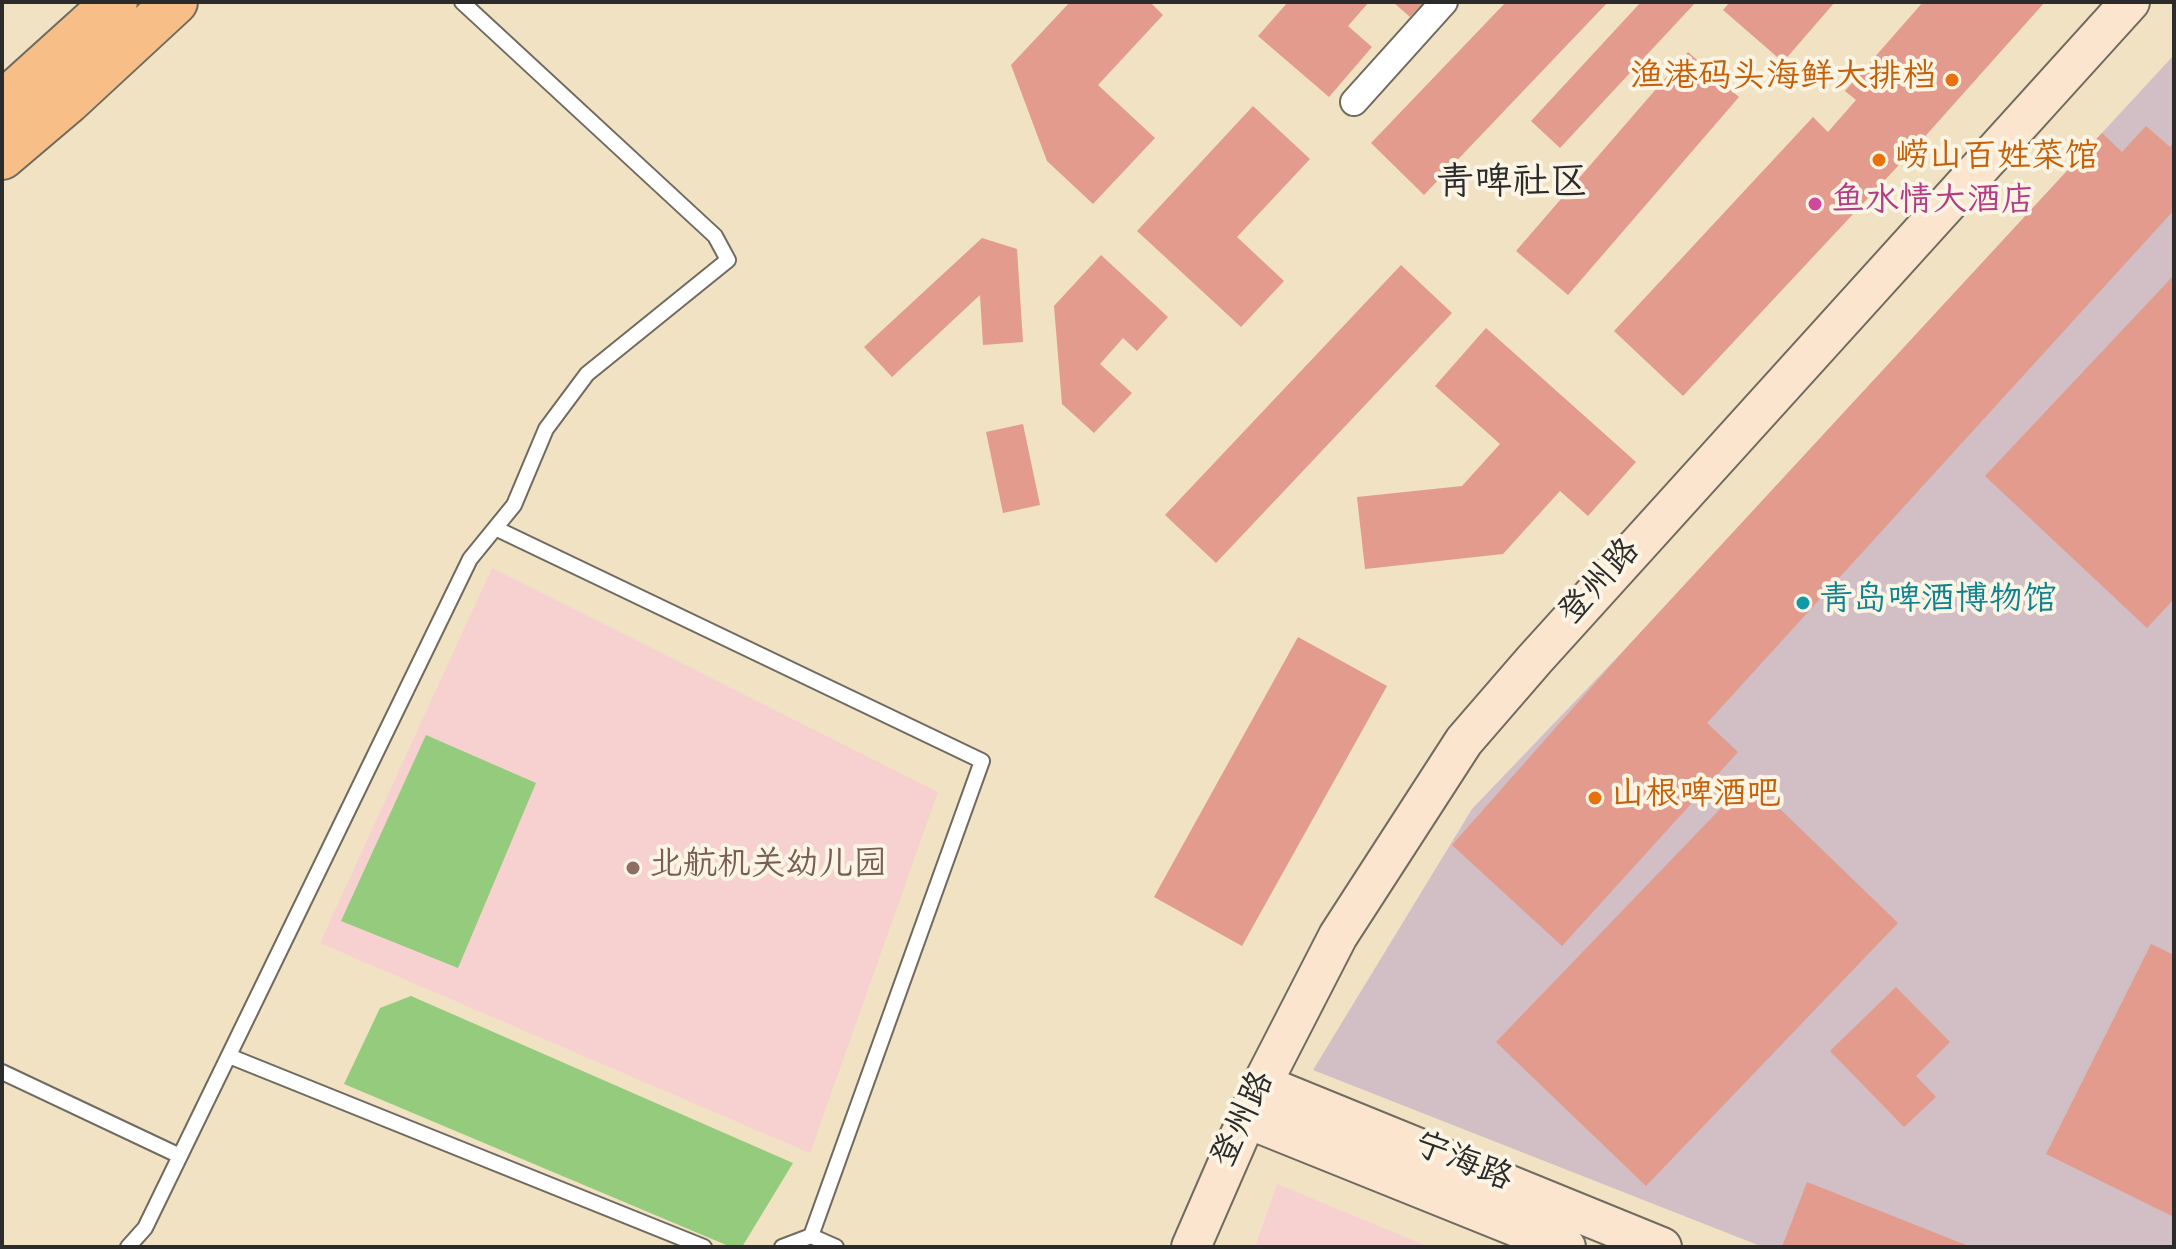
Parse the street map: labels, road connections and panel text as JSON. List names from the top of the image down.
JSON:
{
  "streets": {
    "main road": ["登州路", "宁海路"]
  },
  "crossings": [
    ["登州路", "宁海路"]
  ],
  "districts": ["青啤社区"],
  "places": [
    "渔港码头海鲜大排档",
    "崂山百姓菜馆",
    "鱼水情大酒店",
    "青岛啤酒博物馆",
    "山根啤酒吧",
    "北航机关幼儿园"
  ]
}
